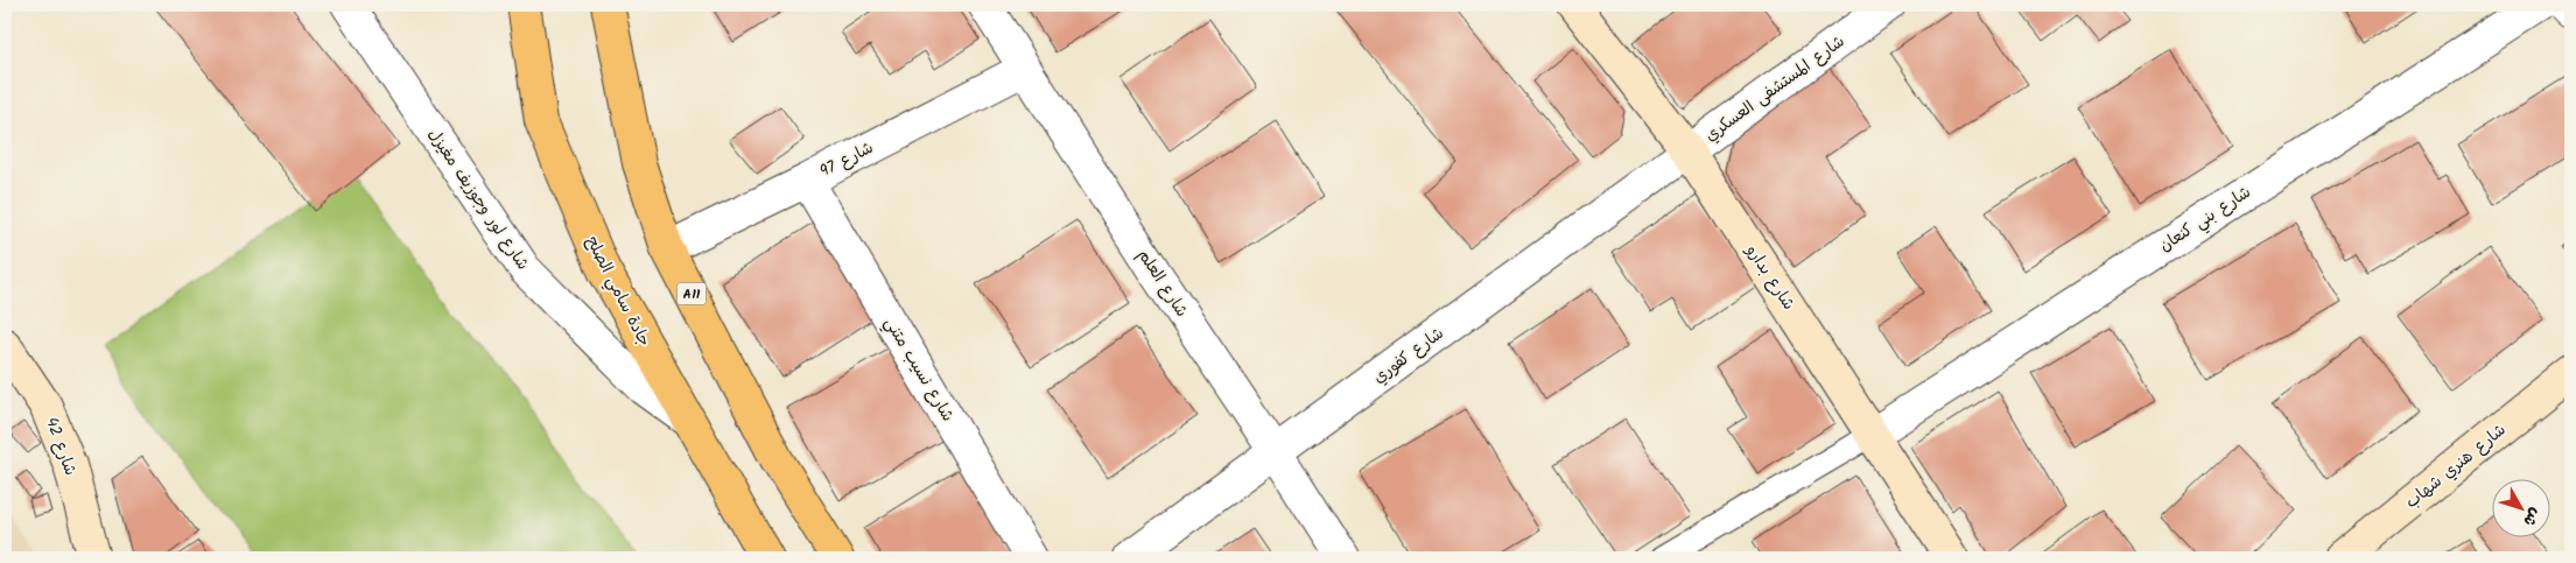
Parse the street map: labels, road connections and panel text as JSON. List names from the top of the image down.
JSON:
{
  "streets": {
    "highway": ["جادة سامي الصلح", "A11"],
    "street": [
      "شارع المستشفى العسكري",
      "شارع 97",
      "شارع لور وجوزيف مغيزل",
      "شارع بني كنعان",
      "شارع بدارو",
      "شارع العلم",
      "شارع كفوري",
      "شارع نسيب متني",
      "شارع 42",
      "شارع هنري شهاب"
    ]
  },
  "crossings": [
    ["شارع المستشفى العسكري", "شارع بدارو"],
    ["شارع المستشفى العسكري", "شارع كفوري"],
    ["شارع 97", "شارع العلم"],
    ["شارع 97", "A11"],
    ["شارع 97", "شارع نسيب متني"],
    ["شارع لور وجوزيف مغيزل", "جادة سامي الصلح"],
    ["شارع بني كنعان", "شارع بدارو"],
    ["شارع بدارو", "شارع كفوري"],
    ["شارع العلم", "شارع كفوري"]
  ],
  "north": "bottom right"
}
